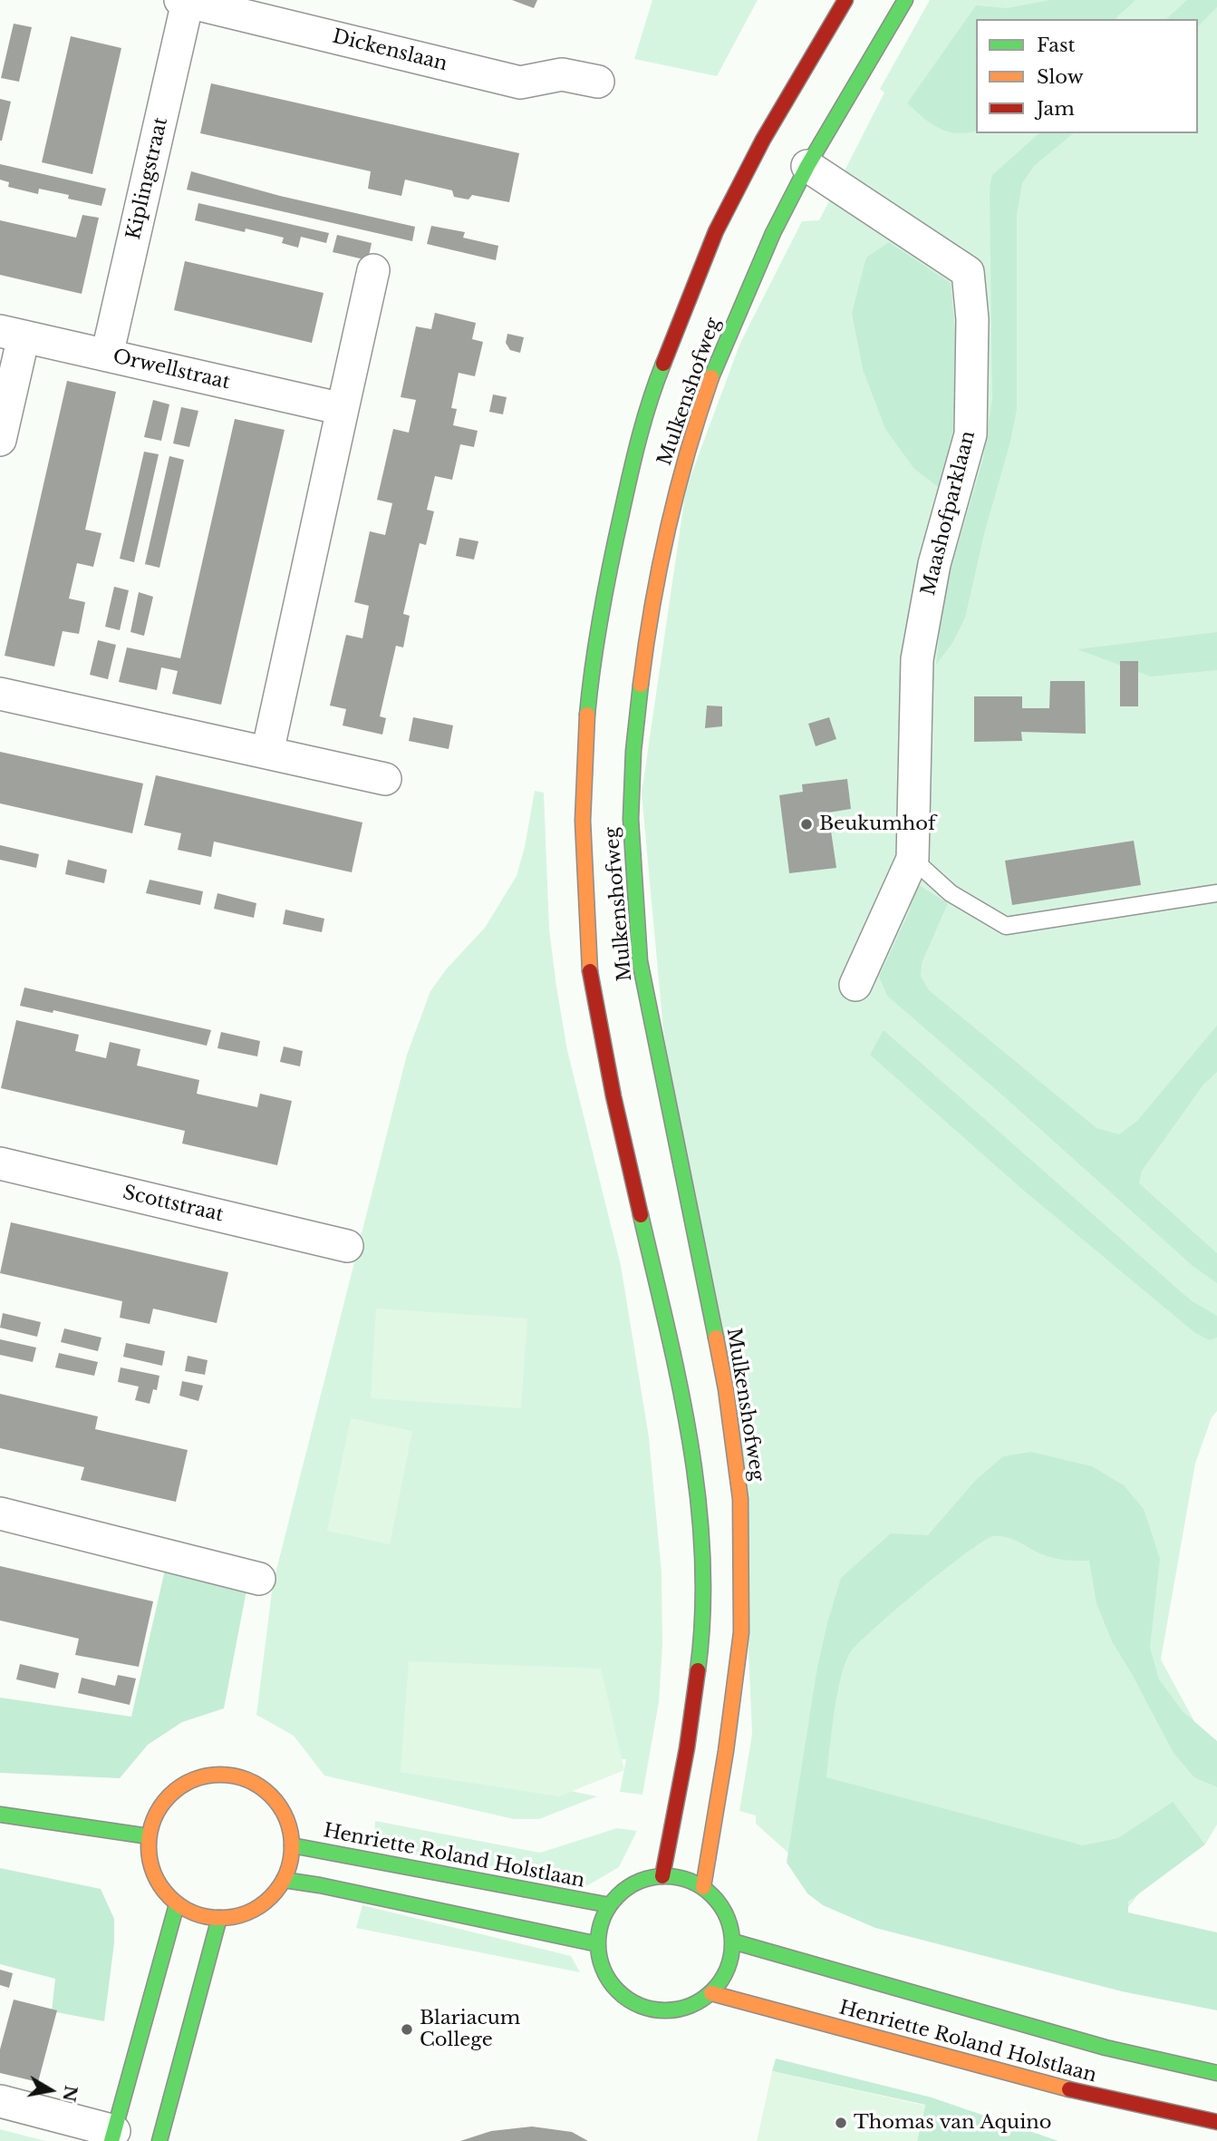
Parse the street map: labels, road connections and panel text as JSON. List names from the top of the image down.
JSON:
{
  "streets": {
    "street": [
      "Dickenslaan",
      "Kiplingstraat",
      "Orwellstraat",
      "Mulkenshofweg",
      "Maashofparklaan",
      "Scottstraat",
      "Henriette Roland Holstlaan"
    ]
  },
  "crossings": [
    ["Dickenslaan", "Kiplingstraat"],
    ["Kiplingstraat", "Orwellstraat"],
    ["Mulkenshofweg", "Maashofparklaan"],
    ["Mulkenshofweg", "Henriette Roland Holstlaan"]
  ],
  "places": ["Beukumhof", "Blariacum College", "Thomas van Aquino"],
  "legend": ["Fast", "Slow", "Jam"],
  "north": "right"
}
